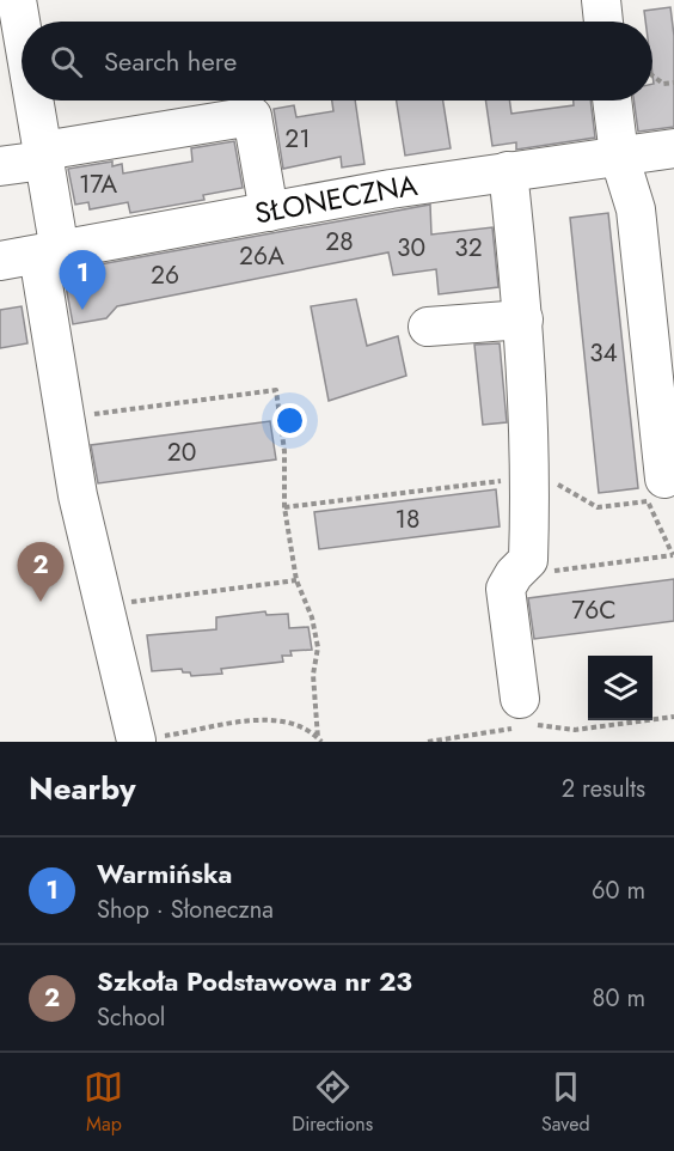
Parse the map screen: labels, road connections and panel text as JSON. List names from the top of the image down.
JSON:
{
  "streets": {
    "street": ["SŁONECZNA"]
  },
  "house_numbers": [
    "21",
    "17A",
    "28",
    "30",
    "32",
    "26A",
    "26",
    "34",
    "20",
    "18",
    "76C"
  ],
  "page": {
    "search": "Search here",
    "pins": ["1", "2"],
    "heading": ["Nearby", "2 results"],
    "list": [
      {
        "mark": "1",
        "name": "Warmińska",
        "note": "Shop · Słoneczna",
        "value": "60 m"
      },
      {
        "mark": "2",
        "name": "Szkoła Podstawowa nr 23",
        "note": "School",
        "value": "80 m"
      }
    ],
    "nav": ["Map", "Directions", "Saved"]
  }
}
